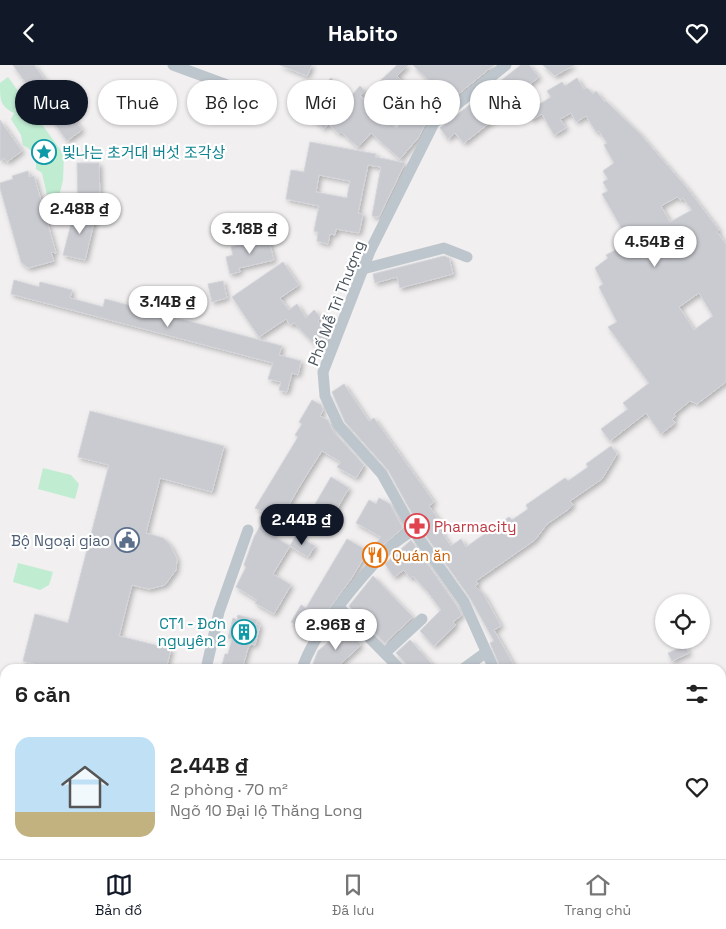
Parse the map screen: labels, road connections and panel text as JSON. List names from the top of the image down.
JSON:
{
  "streets": {
    "street": ["Phố Mễ Trì Thượng"]
  },
  "places": {
    "place": ["빛나는 초거대 버섯 조각상"],
    "pharmacy": ["Pharmacity"],
    "public building": ["Bộ Ngoại giao"],
    "restaurant": ["Quán ăn"],
    "building": ["CT1 - Đơn nguyên 2"]
  },
  "page": {
    "header": "Habito",
    "chip": [
      "Mua",
      "Thuê",
      "Bộ lọc",
      "Mới",
      "Căn hộ",
      "Nhà"
    ],
    "price": [
      "2.48B ₫",
      "3.18B ₫",
      "4.54B ₫",
      "3.14B ₫",
      "2.44B ₫",
      "2.96B ₫"
    ],
    "heading": "6 căn",
    "list": [
      {
        "name": "2.44B ₫",
        "note": "2 phòng · 70 m² · Ngõ 10 Đại lộ Thăng Long"
      }
    ],
    "tabs": ["Bản đồ", "Đã lưu", "Trang chủ"]
  }
}
